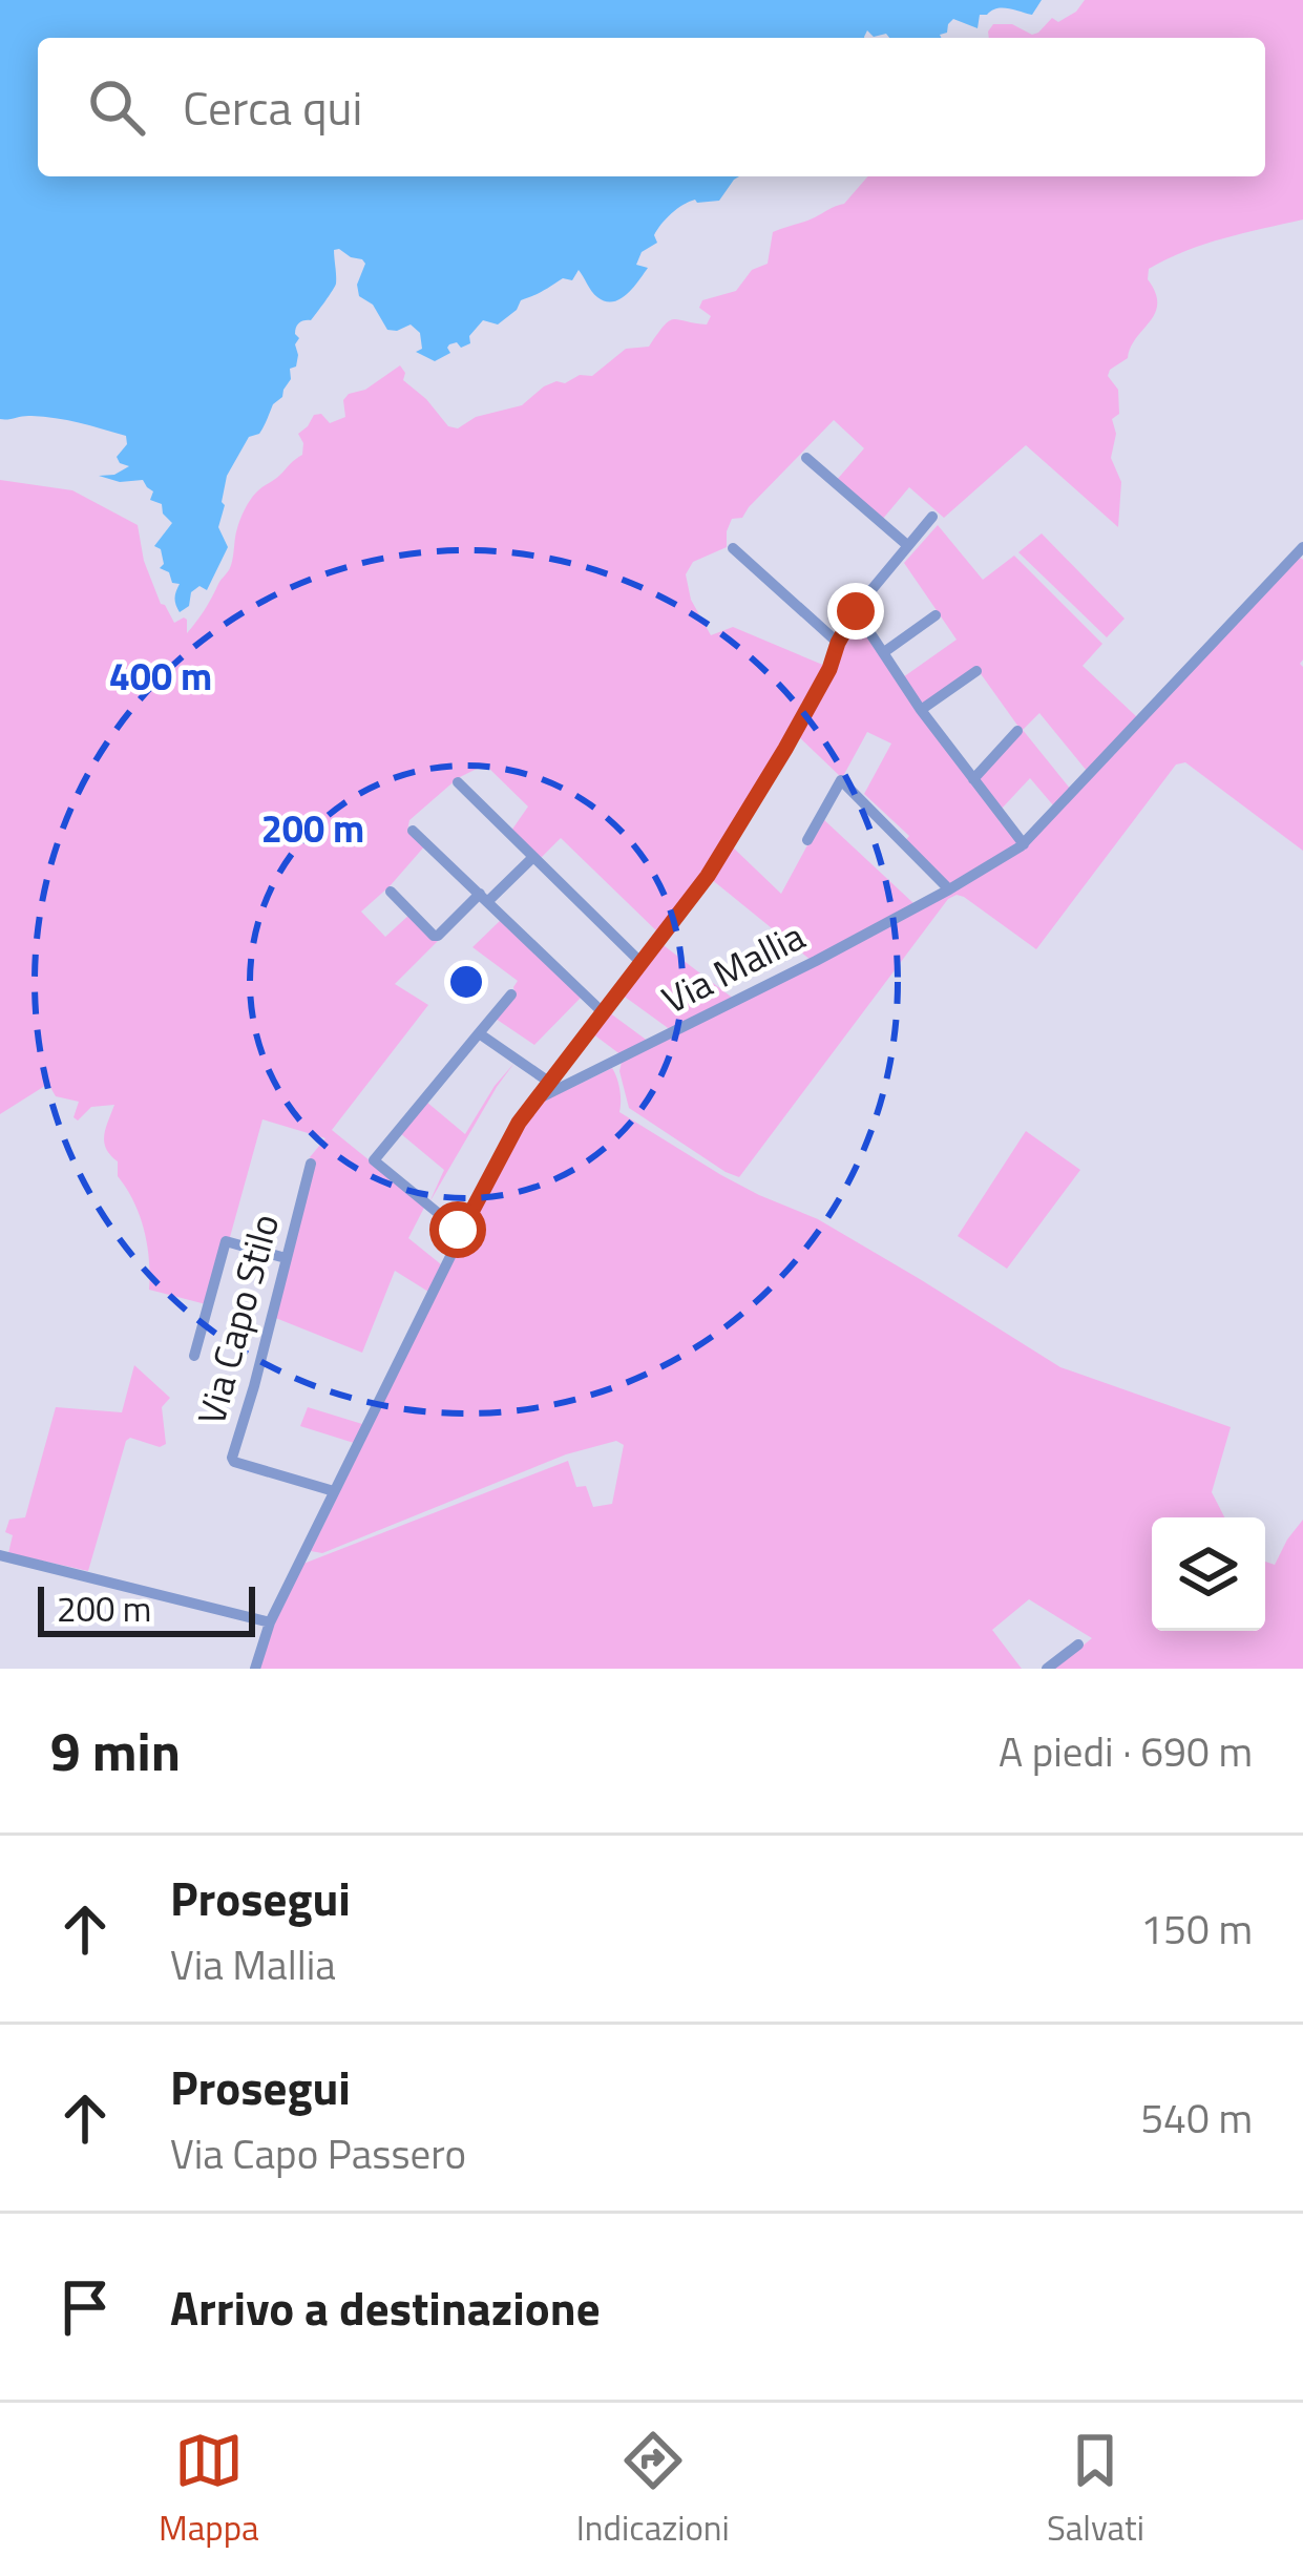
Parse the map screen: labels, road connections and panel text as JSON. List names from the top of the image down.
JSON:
{
  "streets": {
    "street": ["Via Mallia", "Via Capo Stilo"]
  },
  "scale_bar": "200 m",
  "page": {
    "search": "Cerca qui",
    "scale": "200 m",
    "heading": ["9 min", "A piedi · 690 m"],
    "list": [
      ["Prosegui", "Via Mallia", "150 m"],
      ["Prosegui", "Via Capo Passero", "540 m"],
      "Arrivo a destinazione"
    ],
    "nav": ["Mappa", "Indicazioni", "Salvati"]
  },
  "rings": ["400 m", "200 m"]
}
